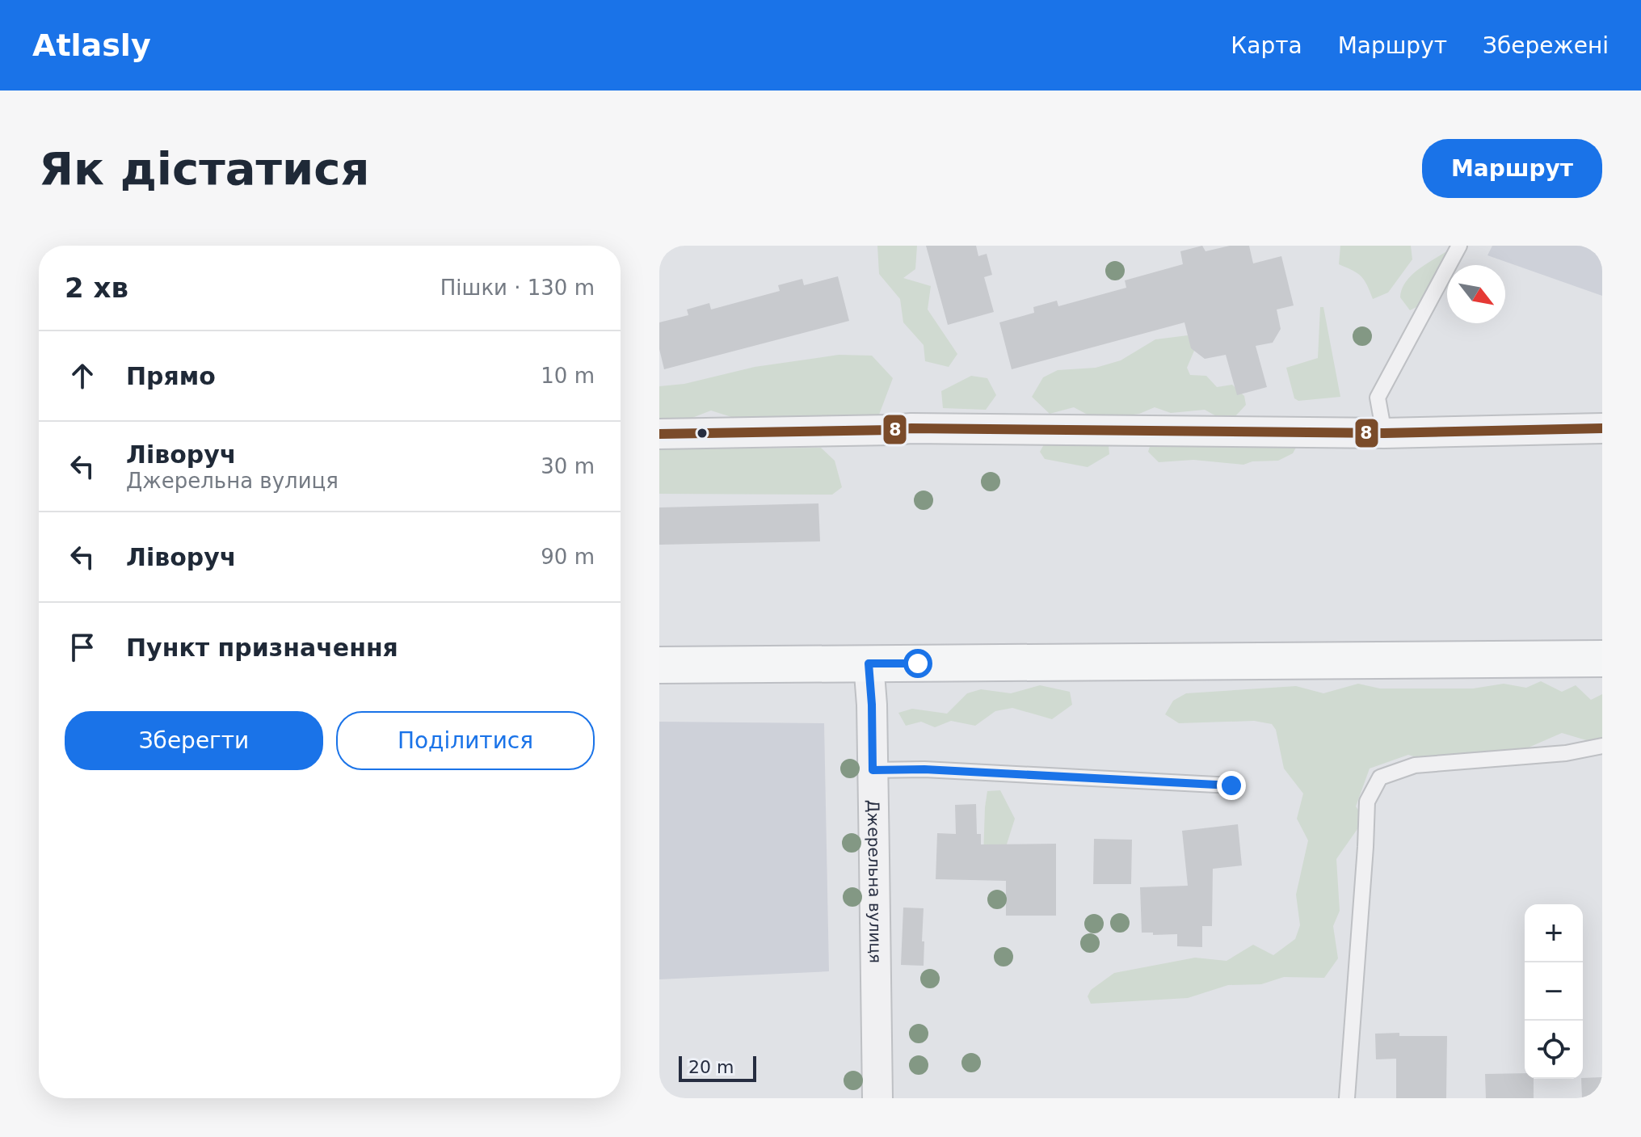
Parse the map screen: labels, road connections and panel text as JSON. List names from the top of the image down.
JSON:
{
  "streets": {
    "street": ["Джерельна вулиця"]
  },
  "lines": ["transit line 8"],
  "scale_bar": "20 m",
  "north": "bottom right",
  "page": {
    "header": "Atlasly",
    "nav": ["Карта", "Маршрут", "Збережені"],
    "buttons": [
      "Маршрут",
      ["Зберегти", "Поділитися"]
    ],
    "title": "Як дістатися",
    "heading": ["2 хв", "Пішки · 130 m"],
    "list": [
      ["Прямо", "10 m"],
      ["Ліворуч", "Джерельна вулиця", "30 m"],
      ["Ліворуч", "90 m"],
      "Пункт призначення"
    ],
    "map_buttons": ["+", "−"],
    "scale": "20 m"
  }
}
